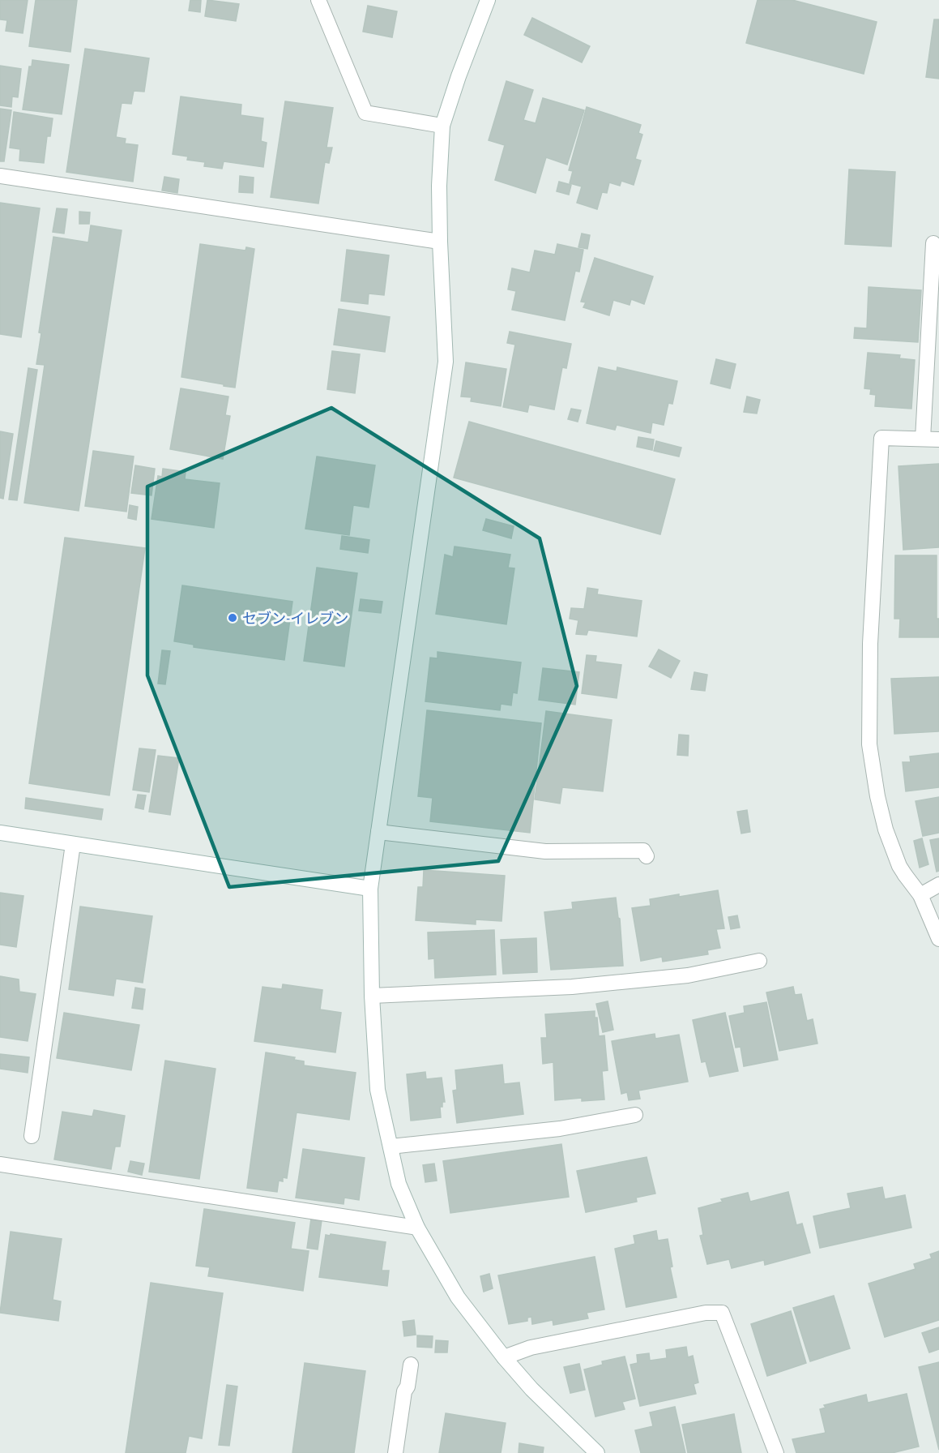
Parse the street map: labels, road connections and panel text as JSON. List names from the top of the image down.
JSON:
{
  "places": ["セブン-イレブン"]
}
